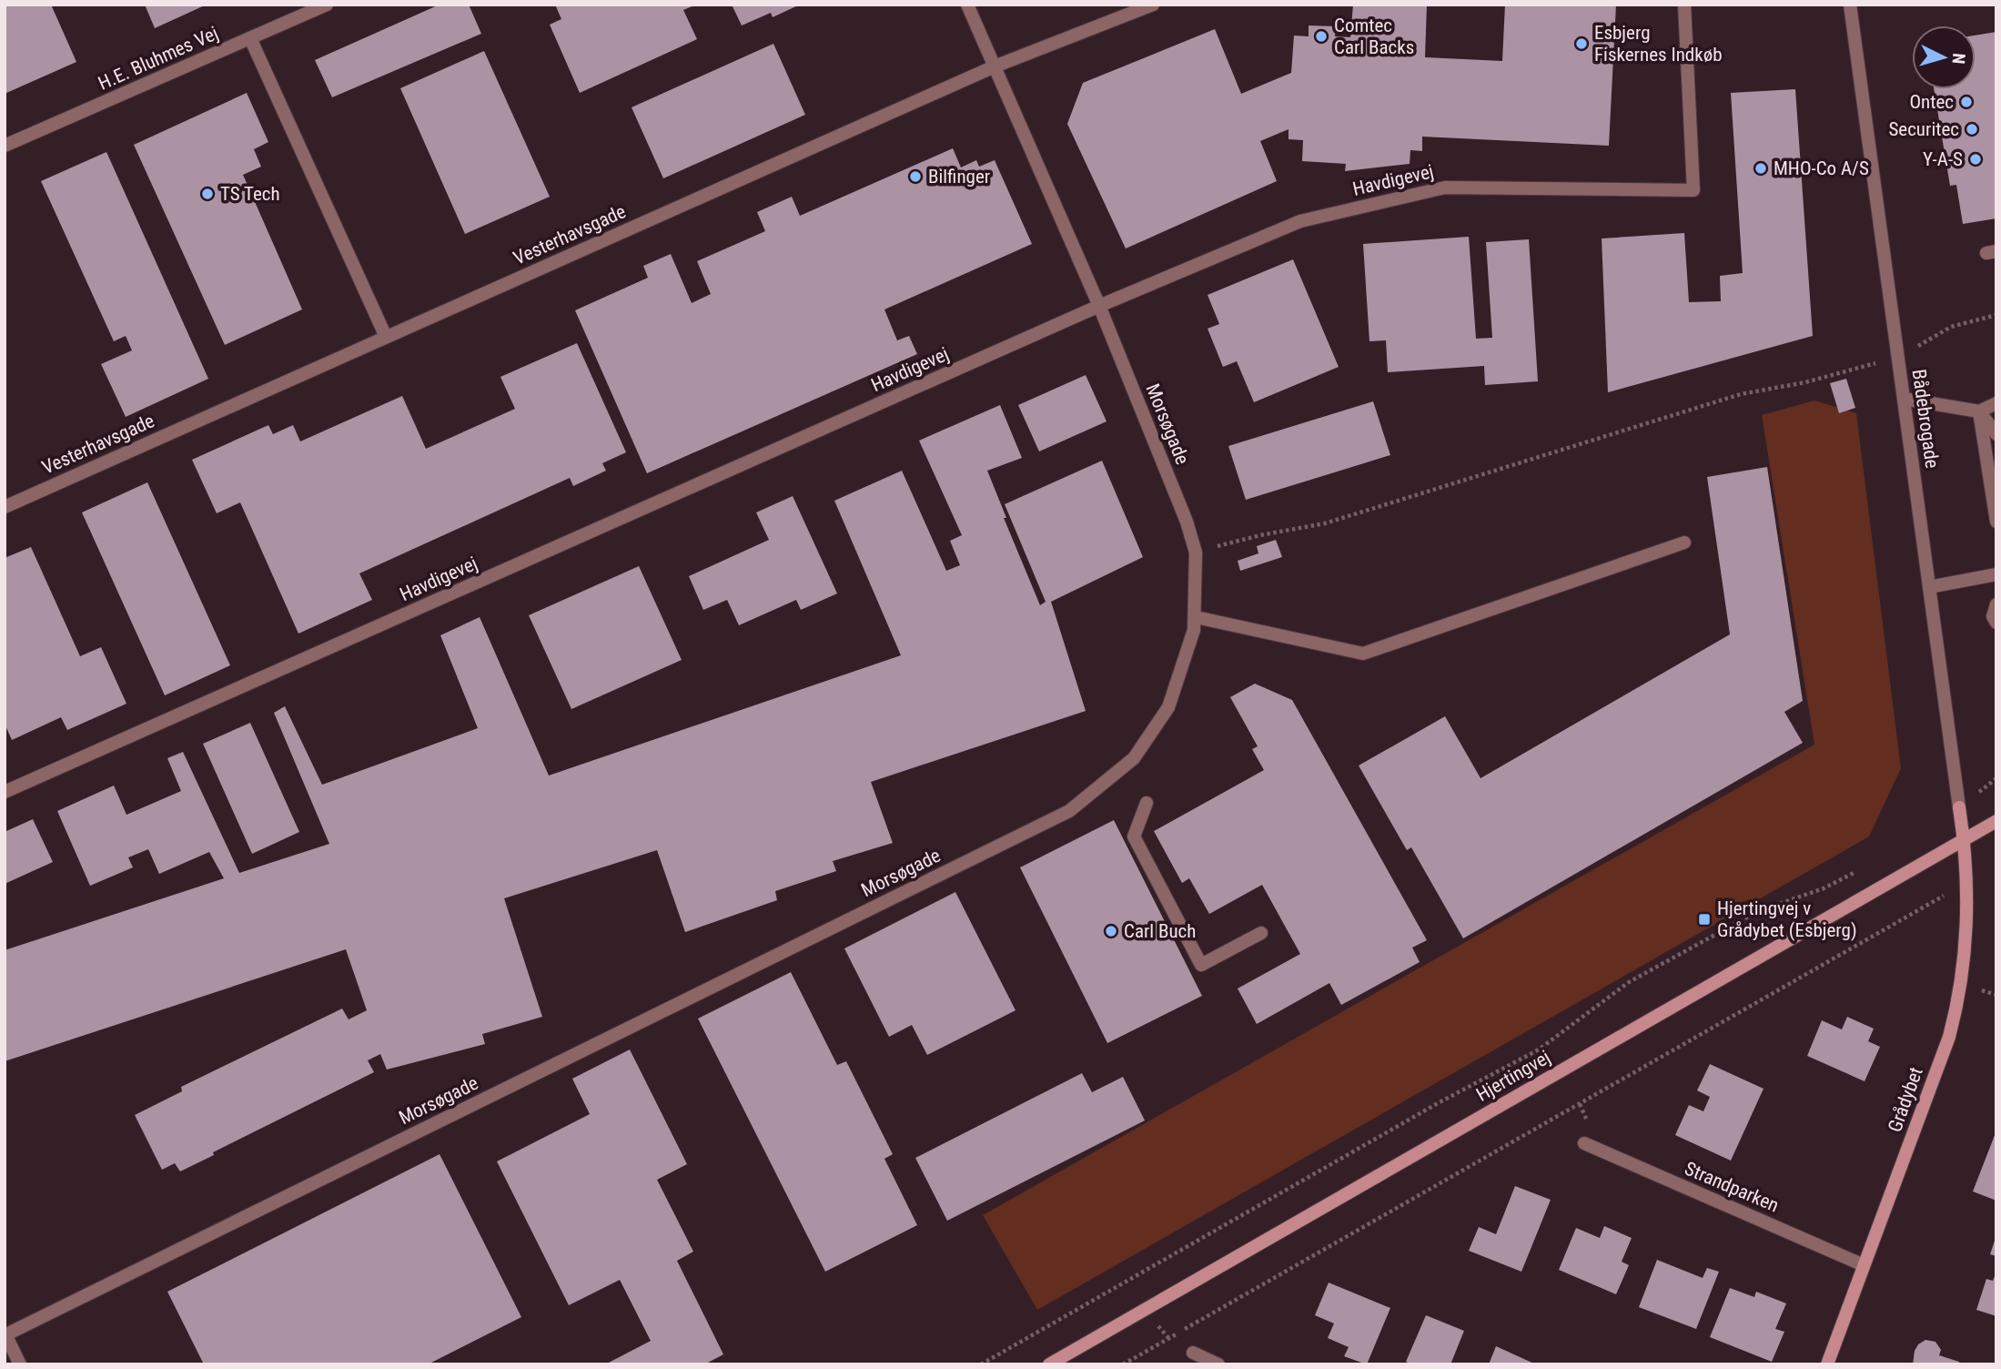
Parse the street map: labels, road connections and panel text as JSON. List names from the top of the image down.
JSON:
{
  "streets": {
    "main road": ["Bådebrogade", "Hjertingvej", "Grådybet"],
    "street": [
      "H.E. Bluhmes Vej",
      "Havdigevej",
      "Vesterhavsgade",
      "Morsøgade",
      "Strandparken"
    ]
  },
  "crossings": [
    ["Havdigevej", "Morsøgade"],
    ["Vesterhavsgade", "Morsøgade"],
    ["Bådebrogade", "Hjertingvej"],
    ["Bådebrogade", "Grådybet"],
    ["Hjertingvej", "Grådybet"],
    ["Grådybet", "Strandparken"]
  ],
  "places": {
    "other": [
      "Comtec Carl Backs",
      "Esbjerg Fiskernes Indkøb",
      "Ontec",
      "Securitec",
      "Y-A-S",
      "MHO-Co A/S",
      "Bilfinger",
      "TS Tech",
      "Carl Buch"
    ],
    "transit": ["Hjertingvej v Grådybet (Esbjerg)"]
  },
  "north": "right"
}
